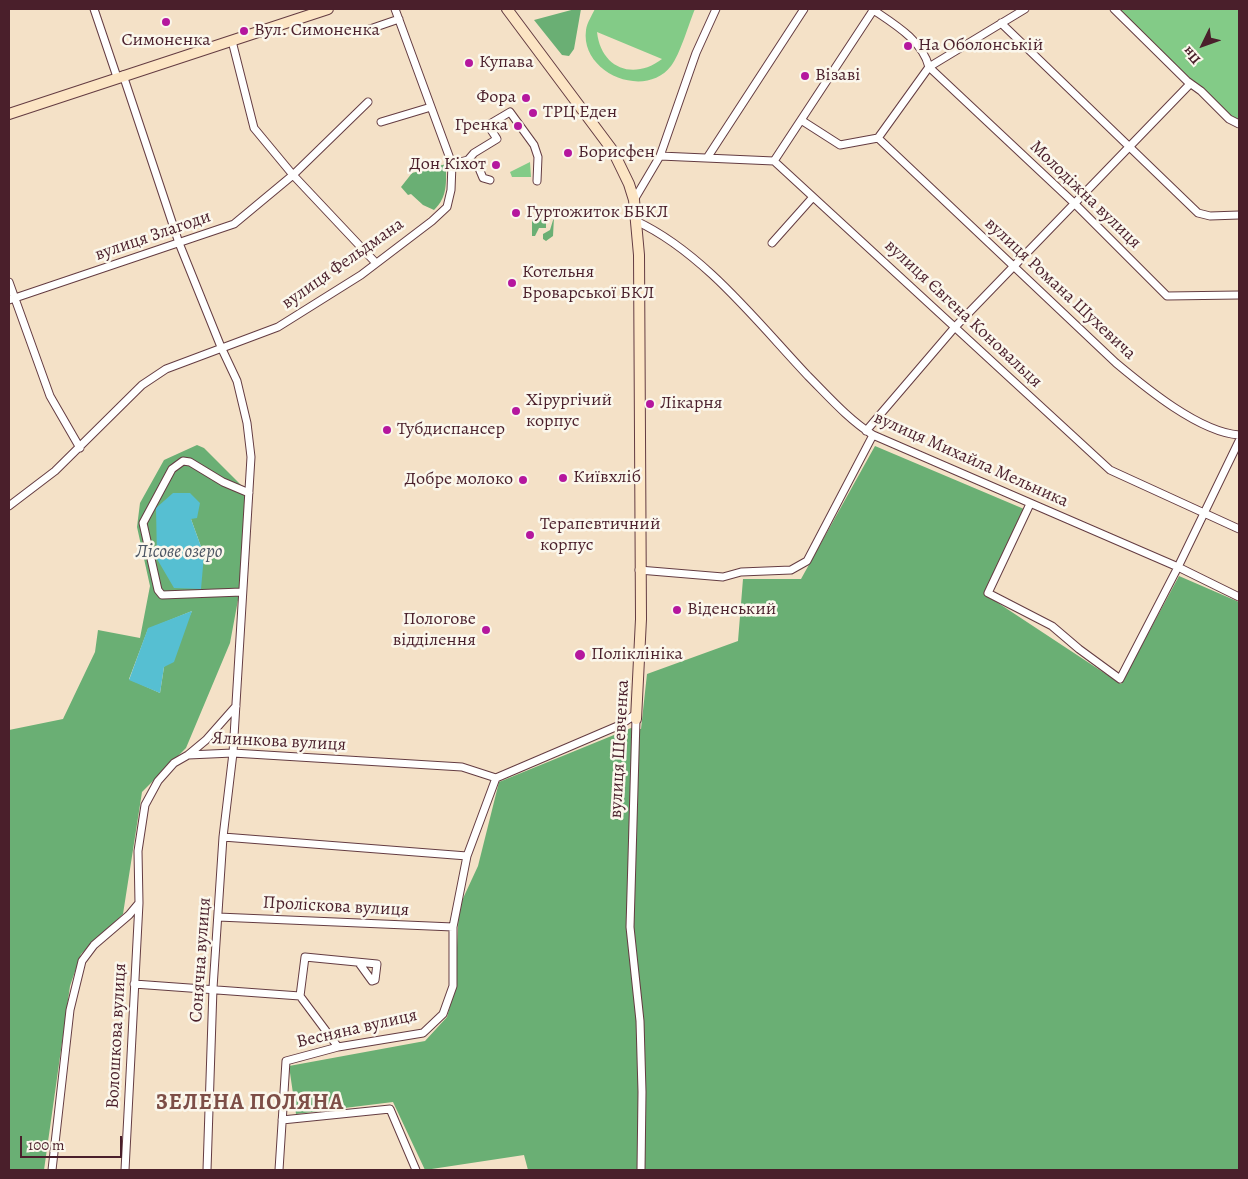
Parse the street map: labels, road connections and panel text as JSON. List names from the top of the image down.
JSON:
{
  "streets": {
    "street": [
      "Молодіжна вулиця",
      "вулиця Злагоди",
      "вулиця Фельдмана",
      "вулиця Романа Шухевича",
      "вулиця Євгена Коновальця",
      "вулиця Михайла Мельника",
      "Ялинкова вулиця",
      "вулиця Шевченка",
      "Проліскова вулиця",
      "Сонячна вулиця",
      "Весняна вулиця",
      "Волошкова вулиця"
    ]
  },
  "crossings": [
    ["вулиця Злагоди", "Сонячна вулиця"],
    ["вулиця Фельдмана", "Сонячна вулиця"],
    ["вулиця Михайла Мельника", "вулиця Шевченка"],
    ["Ялинкова вулиця", "Сонячна вулиця"],
    ["Ялинкова вулиця", "Весняна вулиця"],
    ["Ялинкова вулиця", "Волошкова вулиця"],
    ["Проліскова вулиця", "Сонячна вулиця"],
    ["Проліскова вулиця", "Весняна вулиця"]
  ],
  "districts": ["ЗЕЛЕНА ПОЛЯНА"],
  "water": ["Лісове озеро"],
  "places": [
    "Симоненка",
    "Вул. Симоненка",
    "На Оболонській",
    "Купава",
    "Візаві",
    "Фора",
    "ТРЦ Еден",
    "Гренка",
    "Борисфен",
    "Дон Кіхот",
    "Гуртожиток ББКЛ",
    "Котельня Броварської БКЛ",
    "Лікарня",
    "Хірургічий корпус",
    "Тубдиспансер",
    "Київхліб",
    "Добре молоко",
    "Терапевтичний корпус",
    "Віденський",
    "Пологове відділення",
    "Поліклініка"
  ],
  "scale_bar": "100 m",
  "north": "bottom left"
}
